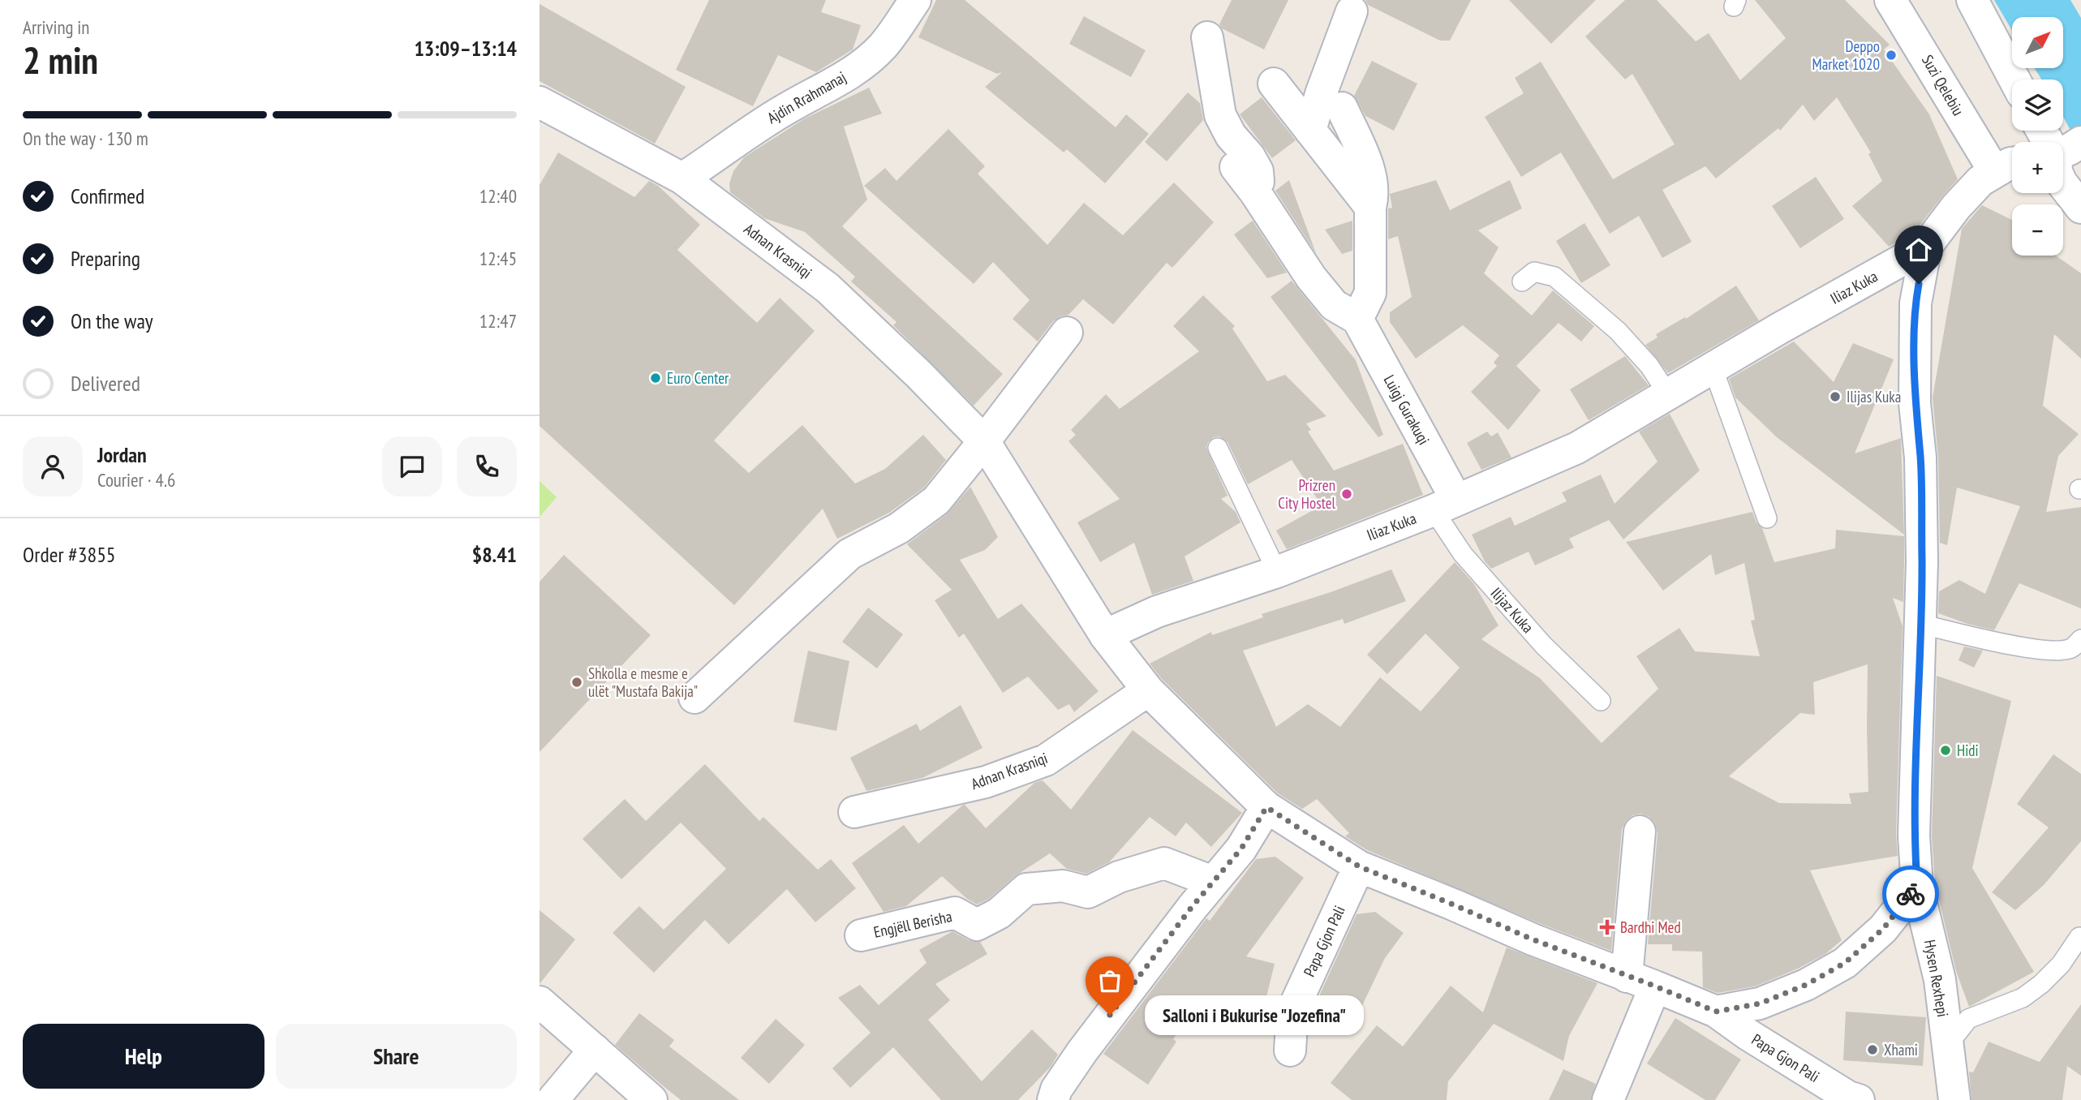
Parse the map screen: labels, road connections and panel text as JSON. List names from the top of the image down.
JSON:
{
  "streets": {
    "street": [
      "Suzi Qelebiu",
      "Ajdin Rrahmanaj",
      "Adnan Krasniqi",
      "Iliaz Kuka",
      "Luigj Gurakuqi",
      "Engjëll Berisha",
      "Papa Gjon Pali",
      "Hysen Rexhepi"
    ],
    "lane": ["Ilijaz Kuka"]
  },
  "crossings": [
    ["Suzi Qelebiu", "Iliaz Kuka"],
    ["Ajdin Rrahmanaj", "Adnan Krasniqi"],
    ["Adnan Krasniqi", "Iliaz Kuka"],
    ["Adnan Krasniqi", "Papa Gjon Pali"],
    ["Iliaz Kuka", "Luigj Gurakuqi"],
    ["Iliaz Kuka", "Ilijaz Kuka"],
    ["Iliaz Kuka", "Hysen Rexhepi"],
    ["Luigj Gurakuqi", "Ilijaz Kuka"]
  ],
  "places": {
    "other": [
      "Deppo Market 1020",
      "Euro Center",
      "Ilijas Kuka",
      "Prizren City Hostel",
      "Shkolla e mesme e ulët \"Mustafa Bakija\"",
      "Hidi",
      "Salloni i Bukurise \"Jozefina\"",
      "Xhami"
    ],
    "health": ["Bardhi Med"]
  },
  "north": "top right",
  "page": {
    "heading": ["2 min", "Arriving in", "13:09–13:14"],
    "panel": [
      "Jordan",
      "Courier · 4.6",
      "Order #3855",
      "$8.41"
    ],
    "map_buttons": ["+", "−"],
    "bar": "On the way · 130 m",
    "list": [
      ["Confirmed", "12:40"],
      ["Preparing", "12:45"],
      ["On the way", "12:47"],
      "Delivered"
    ],
    "bubble": "Salloni i Bukurise \"Jozefina\"",
    "buttons": ["Help", "Share"]
  }
}
